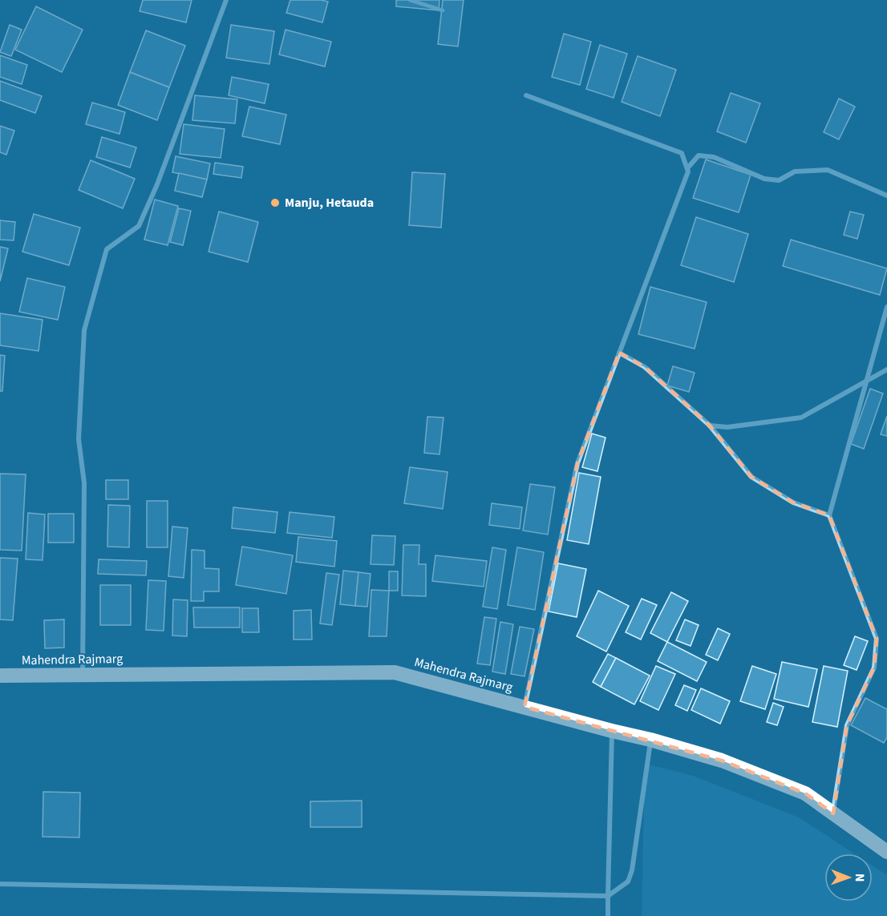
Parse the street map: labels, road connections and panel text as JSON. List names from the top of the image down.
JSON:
{
  "streets": {
    "highway": ["Mahendra Rajmarg"]
  },
  "places": ["Manju, Hetauda"],
  "north": "right"
}
